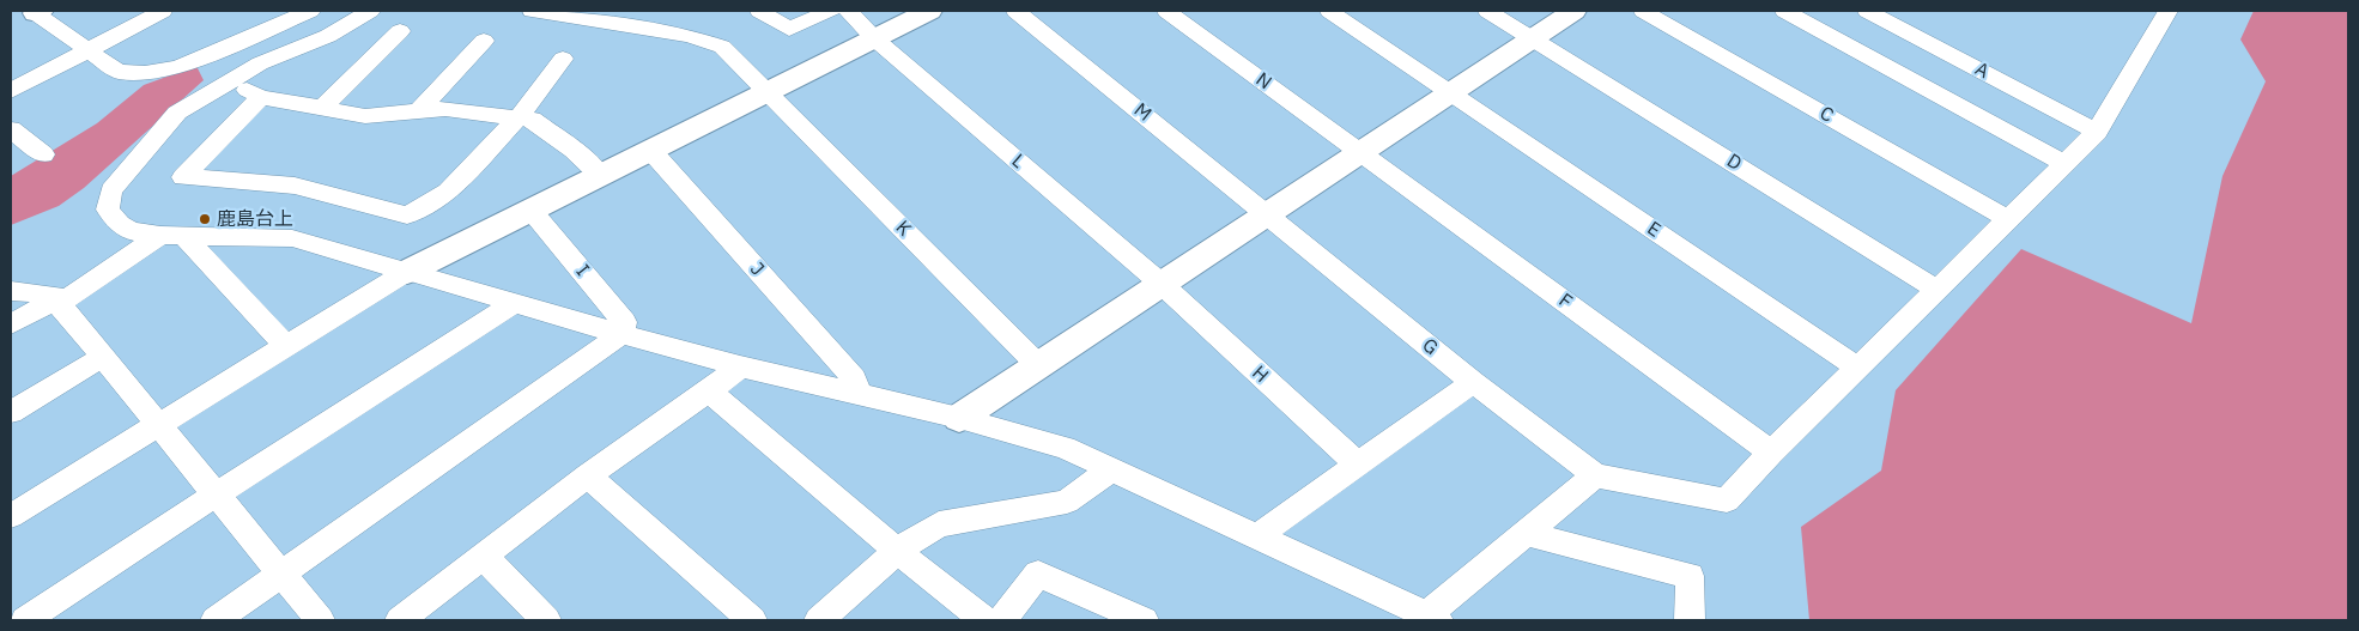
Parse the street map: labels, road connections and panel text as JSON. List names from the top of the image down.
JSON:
{
  "streets": {
    "street": [
      "A",
      "N",
      "M",
      "C",
      "L",
      "D",
      "K",
      "E",
      "J",
      "I",
      "F",
      "G",
      "H"
    ]
  },
  "crossings": [
    ["N", "F"],
    ["M", "G"],
    ["L", "H"]
  ],
  "places": ["鹿島台上"]
}
